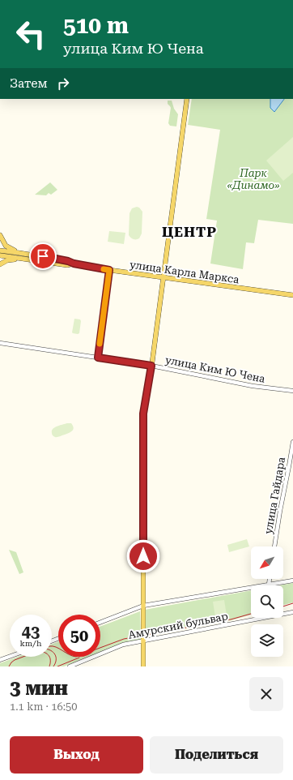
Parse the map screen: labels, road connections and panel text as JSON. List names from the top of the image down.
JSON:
{
  "streets": {
    "main road": ["улица Карла Маркса"],
    "street": ["улица Ким Ю Чена", "улица Гайдара", "Амурский бульвар"]
  },
  "districts": ["ЦЕНТР"],
  "parks": ["Парк «Динамо»"],
  "north": "bottom left",
  "page": {
    "turn": ["510 m", "улица Ким Ю Чена"],
    "then": "Затем",
    "speed": "43 km/h",
    "limit": "50",
    "heading": ["3 мин", "1.1 km · 16:50"],
    "buttons": ["Выход", "Поделиться"]
  }
}
